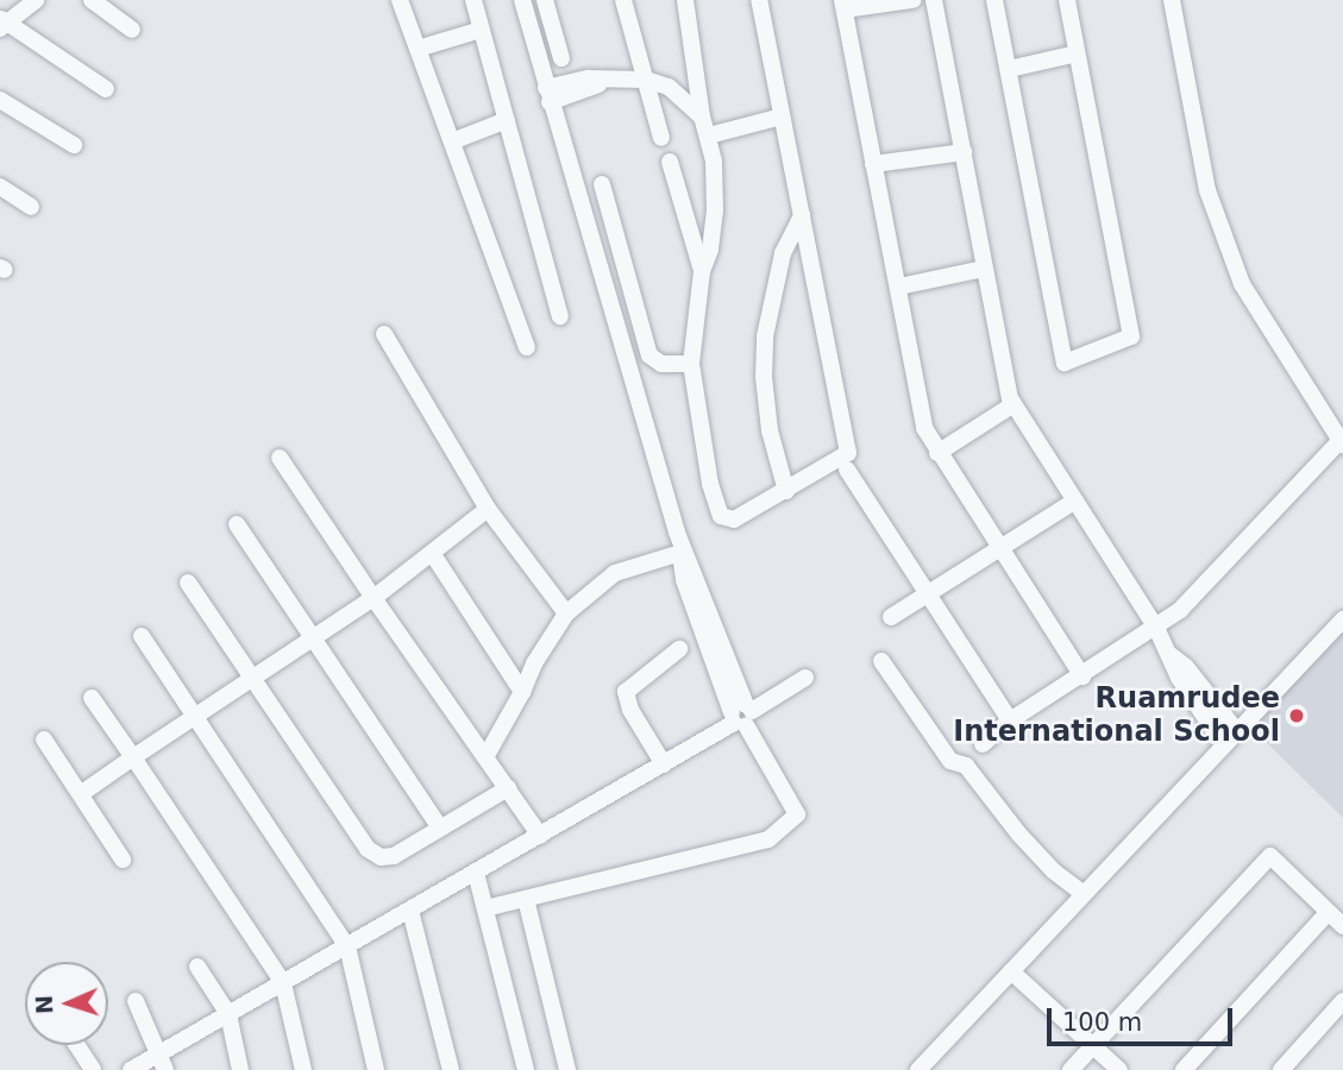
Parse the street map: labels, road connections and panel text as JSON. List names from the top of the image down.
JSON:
{
  "places": ["Ruamrudee International School"],
  "scale_bar": "100 m",
  "north": "left"
}
